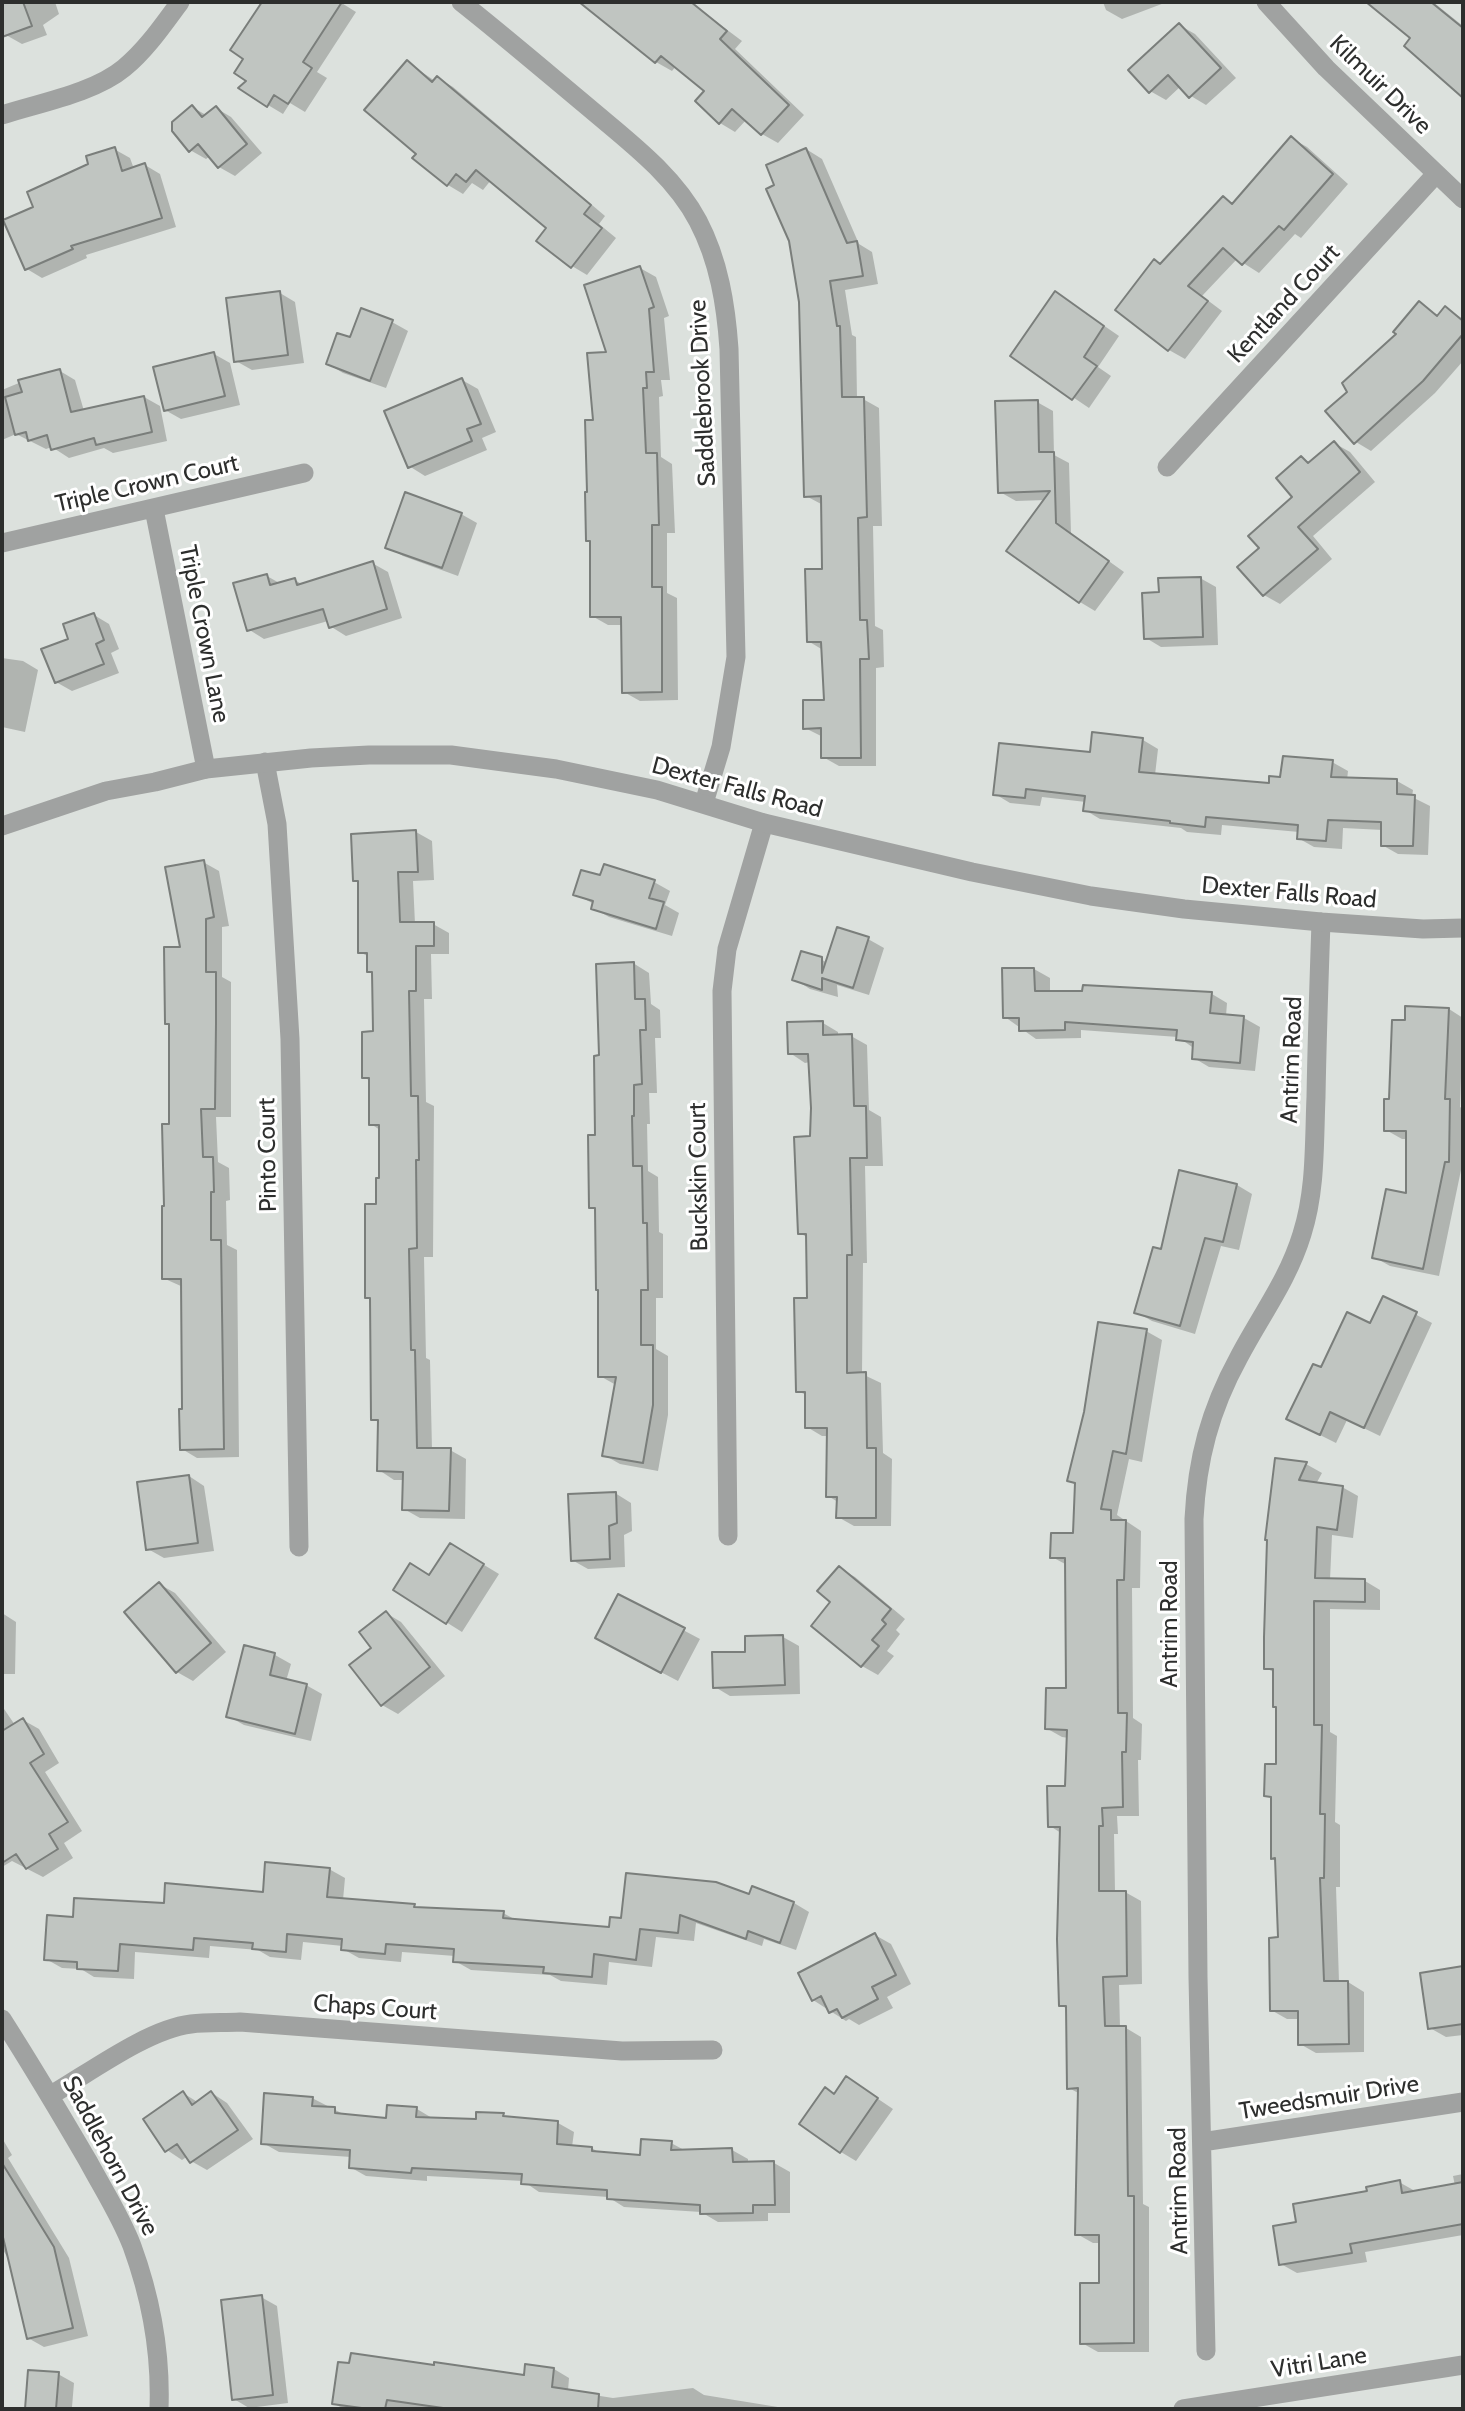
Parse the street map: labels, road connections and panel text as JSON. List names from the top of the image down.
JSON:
{
  "streets": {
    "street": [
      "Kilmuir Drive",
      "Kentland Court",
      "Saddlebrook Drive",
      "Triple Crown Court",
      "Triple Crown Lane",
      "Dexter Falls Road",
      "Antrim Road",
      "Pinto Court",
      "Buckskin Court",
      "Chaps Court",
      "Tweedsmuir Drive",
      "Saddlehorn Drive",
      "Vitri Lane"
    ]
  },
  "crossings": [
    ["Kilmuir Drive", "Kentland Court"],
    ["Saddlebrook Drive", "Dexter Falls Road"],
    ["Triple Crown Court", "Triple Crown Lane"],
    ["Triple Crown Lane", "Dexter Falls Road"],
    ["Dexter Falls Road", "Antrim Road"],
    ["Dexter Falls Road", "Pinto Court"],
    ["Dexter Falls Road", "Buckskin Court"],
    ["Antrim Road", "Tweedsmuir Drive"],
    ["Chaps Court", "Saddlehorn Drive"]
  ]
}
